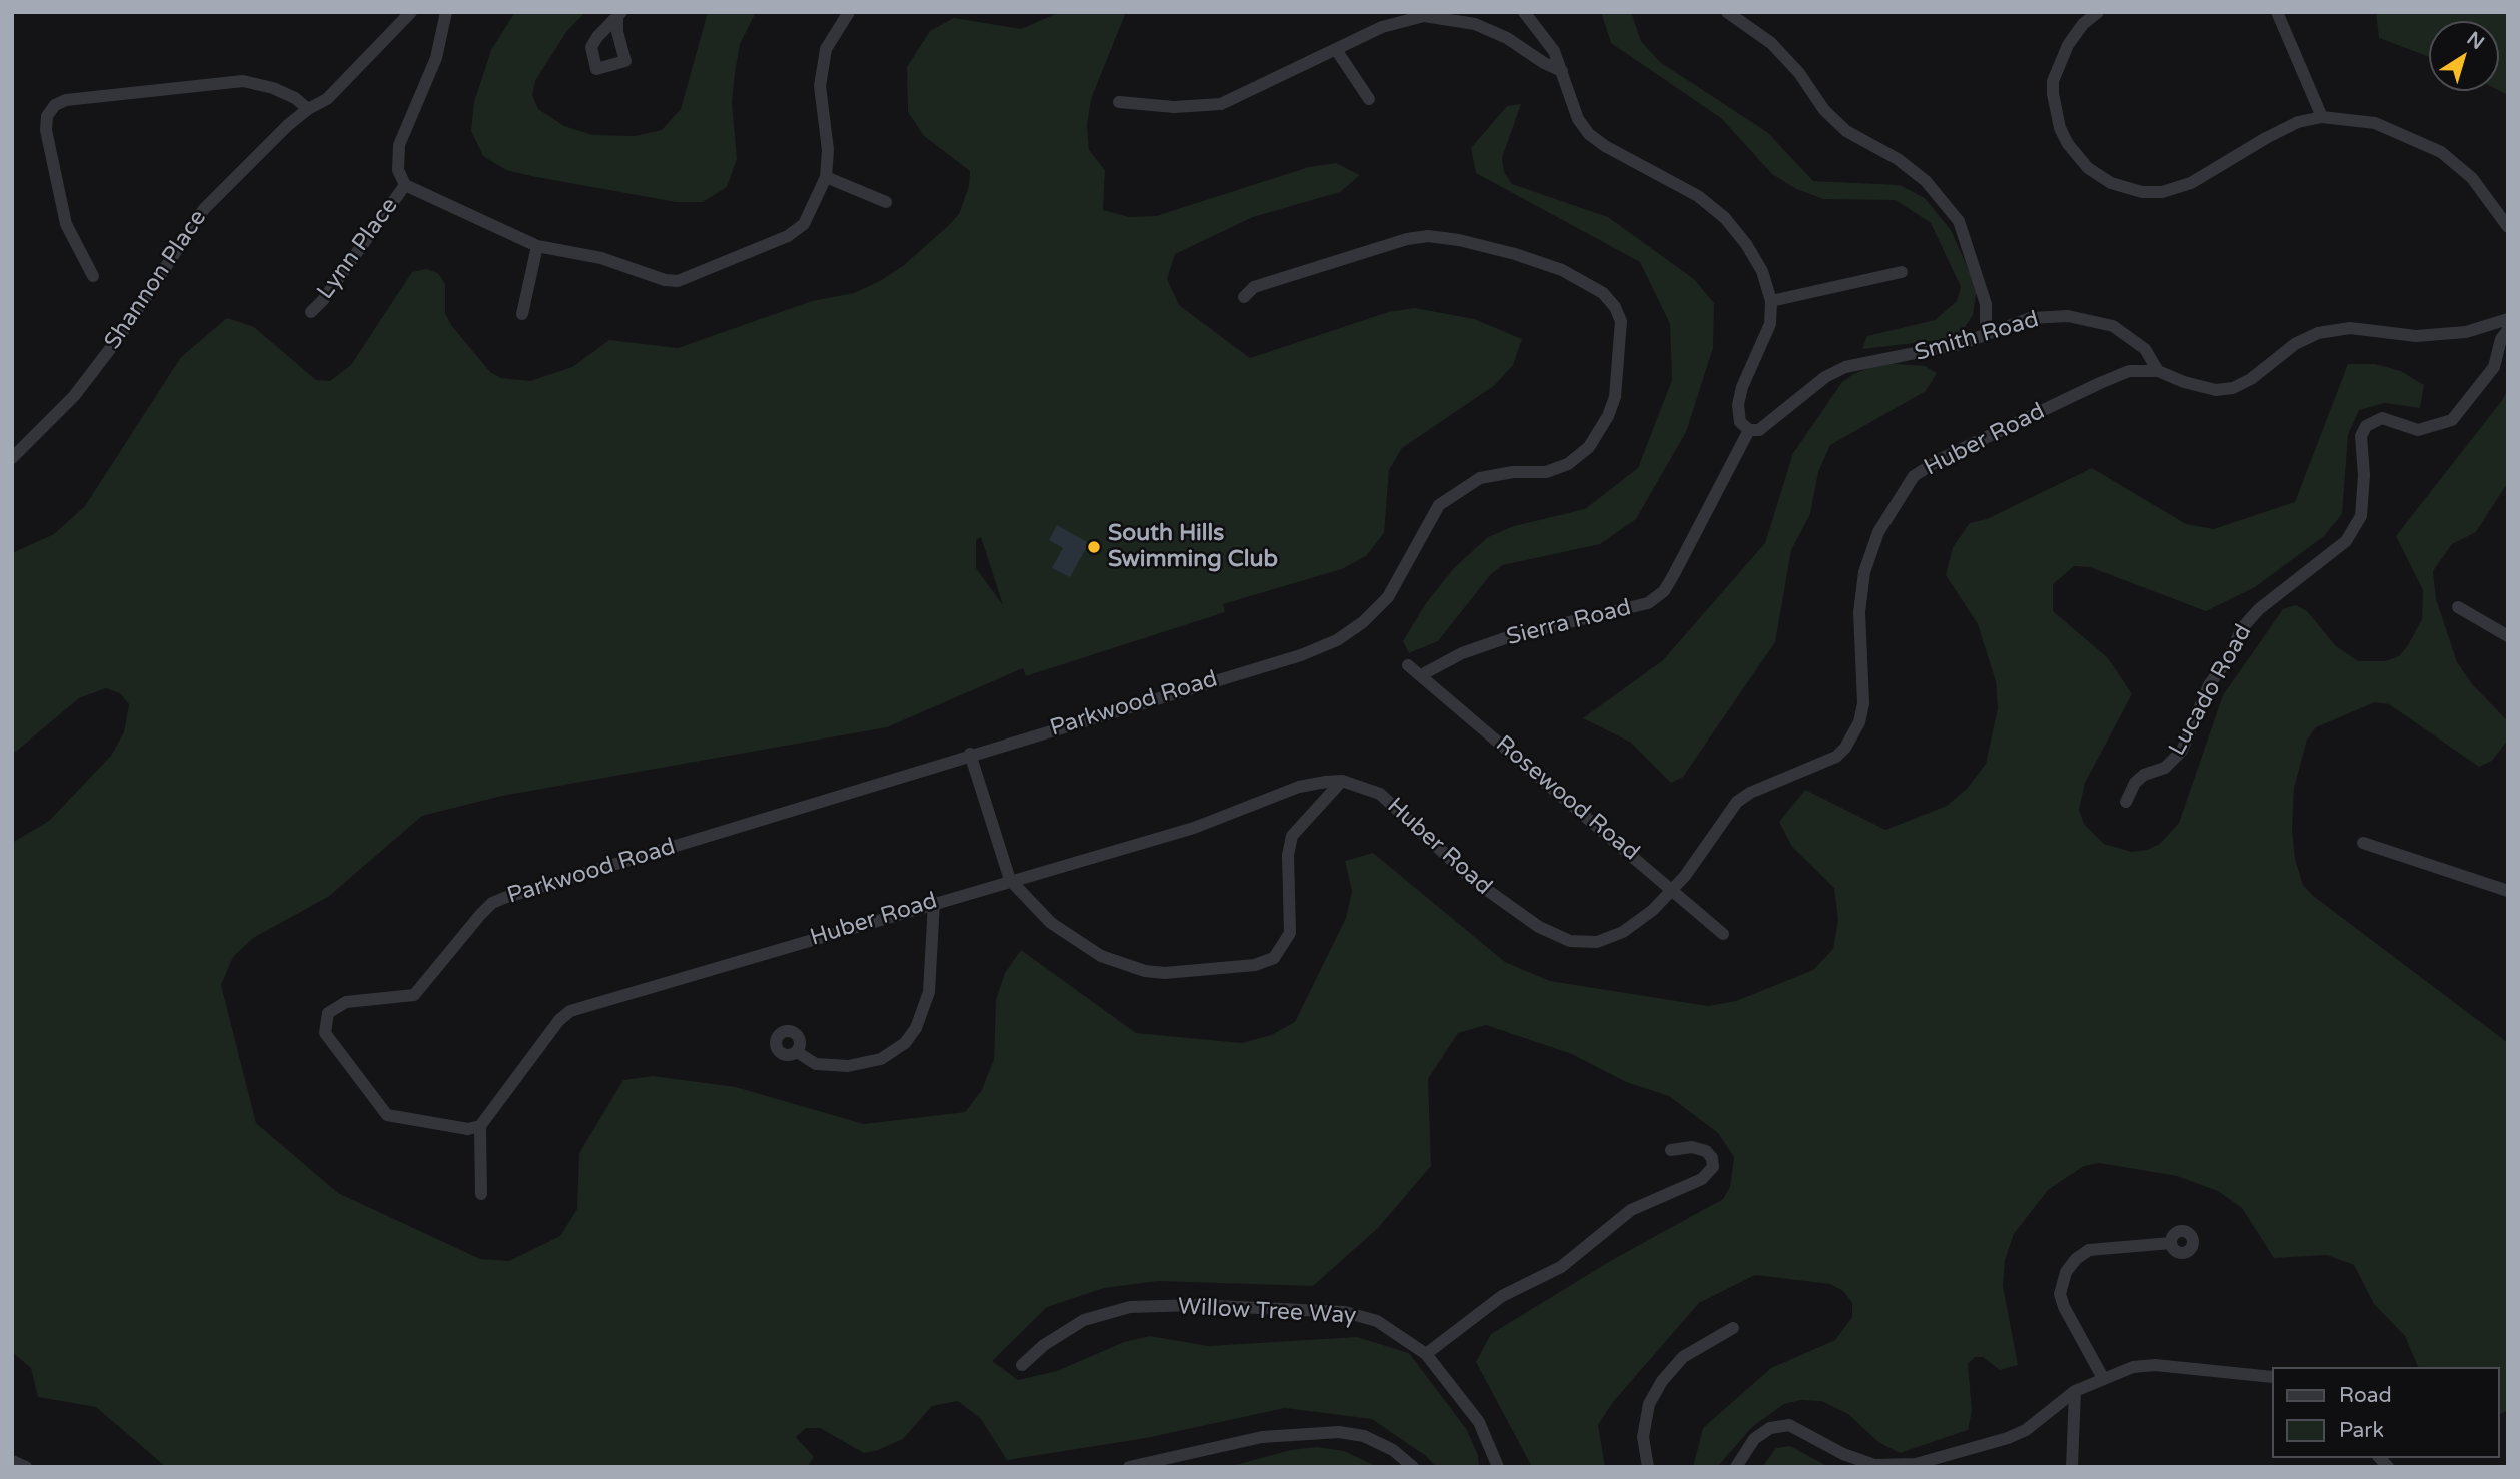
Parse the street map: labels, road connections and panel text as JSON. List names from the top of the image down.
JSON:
{
  "streets": {
    "street": [
      "Lynn Place",
      "Shannon Place",
      "Smith Road",
      "Huber Road",
      "Sierra Road",
      "Lucado Road",
      "Parkwood Road",
      "Rosewood Road",
      "Willow Tree Way"
    ]
  },
  "crossings": [
    ["Smith Road", "Huber Road"],
    ["Smith Road", "Sierra Road"],
    ["Huber Road", "Parkwood Road"],
    ["Huber Road", "Rosewood Road"],
    ["Sierra Road", "Rosewood Road"]
  ],
  "places": ["South Hills Swimming Club"],
  "legend": ["Road", "Park"],
  "north": "top right"
}
